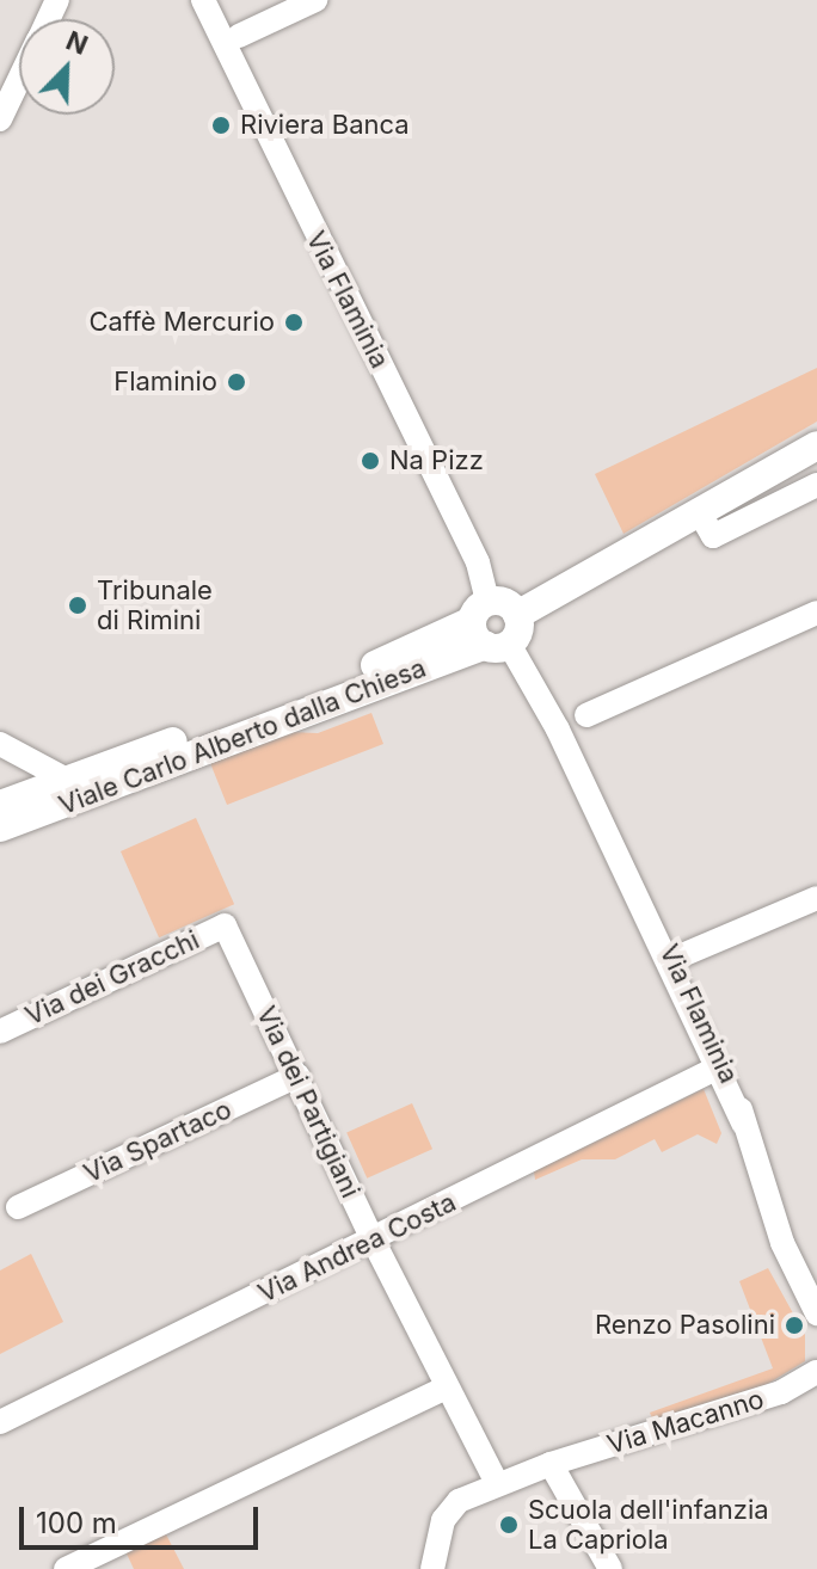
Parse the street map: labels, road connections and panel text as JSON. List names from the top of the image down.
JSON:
{
  "streets": {
    "main road": ["Viale Carlo Alberto dalla Chiesa"],
    "street": [
      "Via Flaminia",
      "Via dei Gracchi",
      "Via dei Partigiani",
      "Via Spartaco",
      "Via Andrea Costa",
      "Via Macanno"
    ]
  },
  "crossings": [
    ["Via Flaminia", "Viale Carlo Alberto dalla Chiesa"],
    ["Via Flaminia", "Via Andrea Costa"],
    ["Via dei Gracchi", "Via dei Partigiani"],
    ["Via dei Partigiani", "Via Spartaco"],
    ["Via dei Partigiani", "Via Andrea Costa"],
    ["Via dei Partigiani", "Via Macanno"]
  ],
  "places": [
    "Riviera Banca",
    "Caffè Mercurio",
    "Flaminio",
    "Na Pizz",
    "Tribunale di Rimini",
    "Renzo Pasolini",
    "Scuola dell'infanzia La Capriola"
  ],
  "scale_bar": "100 m",
  "north": "top right"
}
